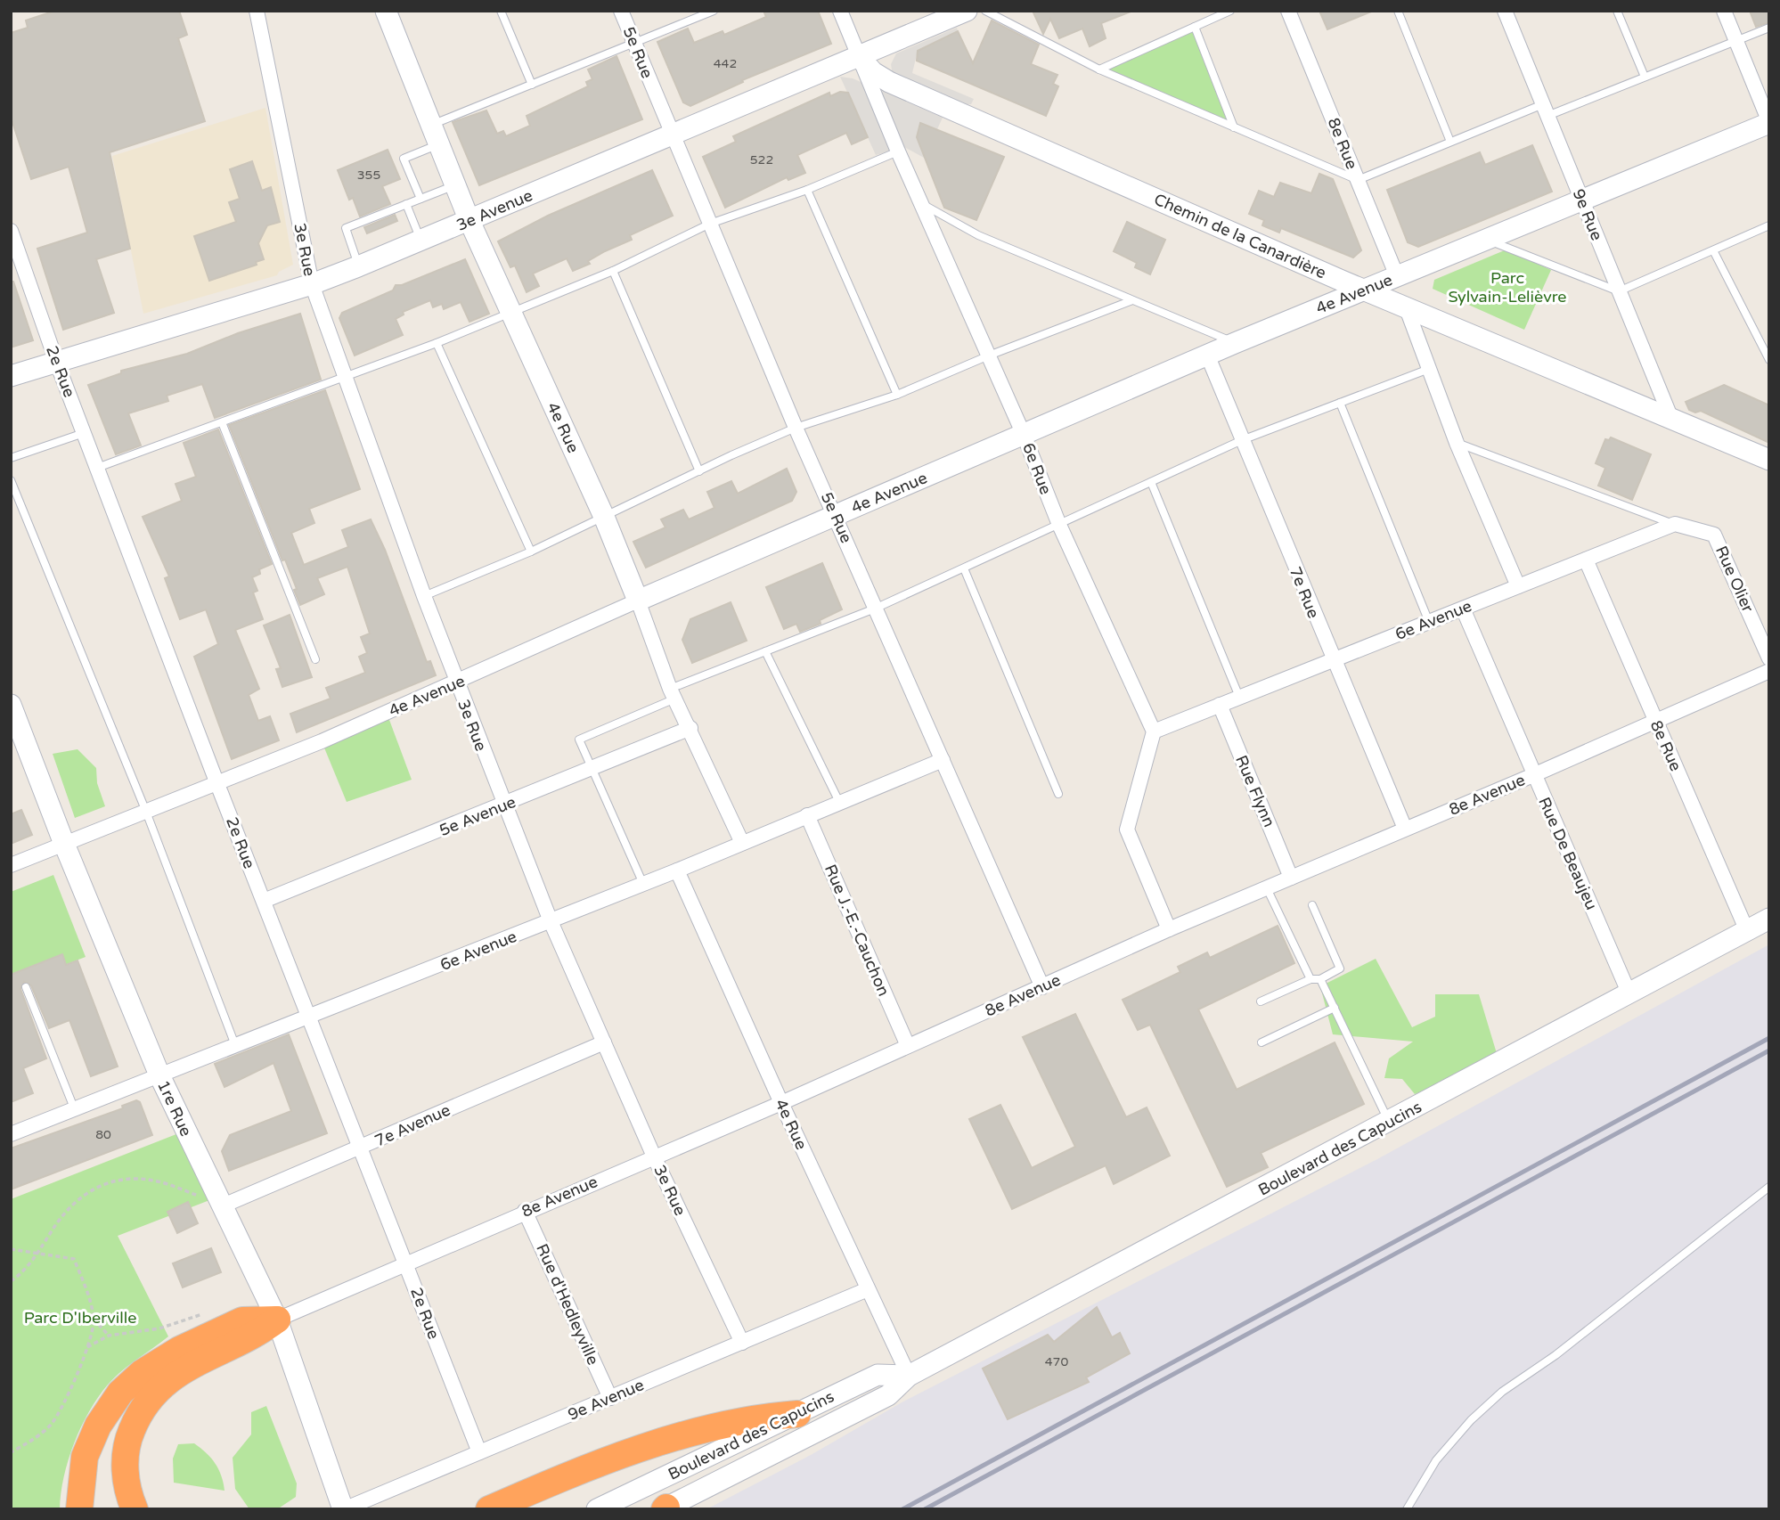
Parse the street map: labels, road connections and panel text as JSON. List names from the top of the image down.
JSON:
{
  "streets": {
    "main road": [
      "3e Avenue",
      "Chemin de la Canardière",
      "4e Avenue",
      "4e Rue",
      "1re Rue",
      "Boulevard des Capucins"
    ],
    "street": [
      "5e Rue",
      "8e Rue",
      "9e Rue",
      "3e Rue",
      "2e Rue",
      "6e Rue",
      "Rue Olier",
      "7e Rue",
      "6e Avenue",
      "Rue Flynn",
      "8e Avenue",
      "5e Avenue",
      "Rue De Beaujeu",
      "Rue J.-E.-Cauchon",
      "7e Avenue",
      "Rue d'Hedleyville",
      "9e Avenue"
    ]
  },
  "crossings": [
    ["5e Rue", "3e Avenue"],
    ["5e Rue", "4e Avenue"],
    ["5e Rue", "6e Avenue"],
    ["5e Rue", "8e Avenue"],
    ["8e Rue", "4e Avenue"],
    ["8e Rue", "6e Avenue"],
    ["8e Rue", "8e Avenue"],
    ["8e Rue", "Boulevard des Capucins"],
    ["3e Avenue", "Chemin de la Canardière"],
    ["3e Avenue", "3e Rue"],
    ["3e Avenue", "2e Rue"],
    ["3e Avenue", "4e Rue"],
    ["3e Avenue", "6e Rue"],
    ["9e Rue", "Chemin de la Canardière"],
    ["9e Rue", "4e Avenue"],
    ["Chemin de la Canardière", "4e Avenue"],
    ["Chemin de la Canardière", "6e Rue"],
    ["3e Rue", "4e Avenue"],
    ["3e Rue", "6e Avenue"],
    ["3e Rue", "8e Avenue"],
    ["3e Rue", "5e Avenue"],
    ["3e Rue", "7e Avenue"],
    ["3e Rue", "9e Avenue"],
    ["4e Avenue", "2e Rue"],
    ["4e Avenue", "4e Rue"],
    ["4e Avenue", "6e Rue"],
    ["4e Avenue", "7e Rue"],
    ["4e Avenue", "1re Rue"],
    ["2e Rue", "6e Avenue"],
    ["2e Rue", "8e Avenue"],
    ["2e Rue", "5e Avenue"],
    ["2e Rue", "7e Avenue"],
    ["2e Rue", "9e Avenue"],
    ["4e Rue", "6e Avenue"],
    ["4e Rue", "8e Avenue"],
    ["4e Rue", "5e Avenue"],
    ["4e Rue", "Boulevard des Capucins"],
    ["4e Rue", "9e Avenue"],
    ["6e Rue", "6e Avenue"],
    ["Rue Olier", "6e Avenue"],
    ["7e Rue", "6e Avenue"],
    ["7e Rue", "8e Avenue"],
    ["6e Avenue", "Rue Flynn"],
    ["6e Avenue", "Rue De Beaujeu"],
    ["6e Avenue", "Rue J.-E.-Cauchon"],
    ["6e Avenue", "1re Rue"],
    ["Rue Flynn", "8e Avenue"],
    ["8e Avenue", "Rue De Beaujeu"],
    ["8e Avenue", "Rue J.-E.-Cauchon"],
    ["8e Avenue", "1re Rue"],
    ["8e Avenue", "Rue d'Hedleyville"],
    ["Rue De Beaujeu", "Boulevard des Capucins"],
    ["1re Rue", "7e Avenue"],
    ["1re Rue", "9e Avenue"],
    ["Rue d'Hedleyville", "9e Avenue"]
  ],
  "parks": ["Parc Sylvain-Lelièvre", "Parc D'Iberville"],
  "house_numbers": [
    "442",
    "522",
    "355",
    "80",
    "470"
  ]
}
